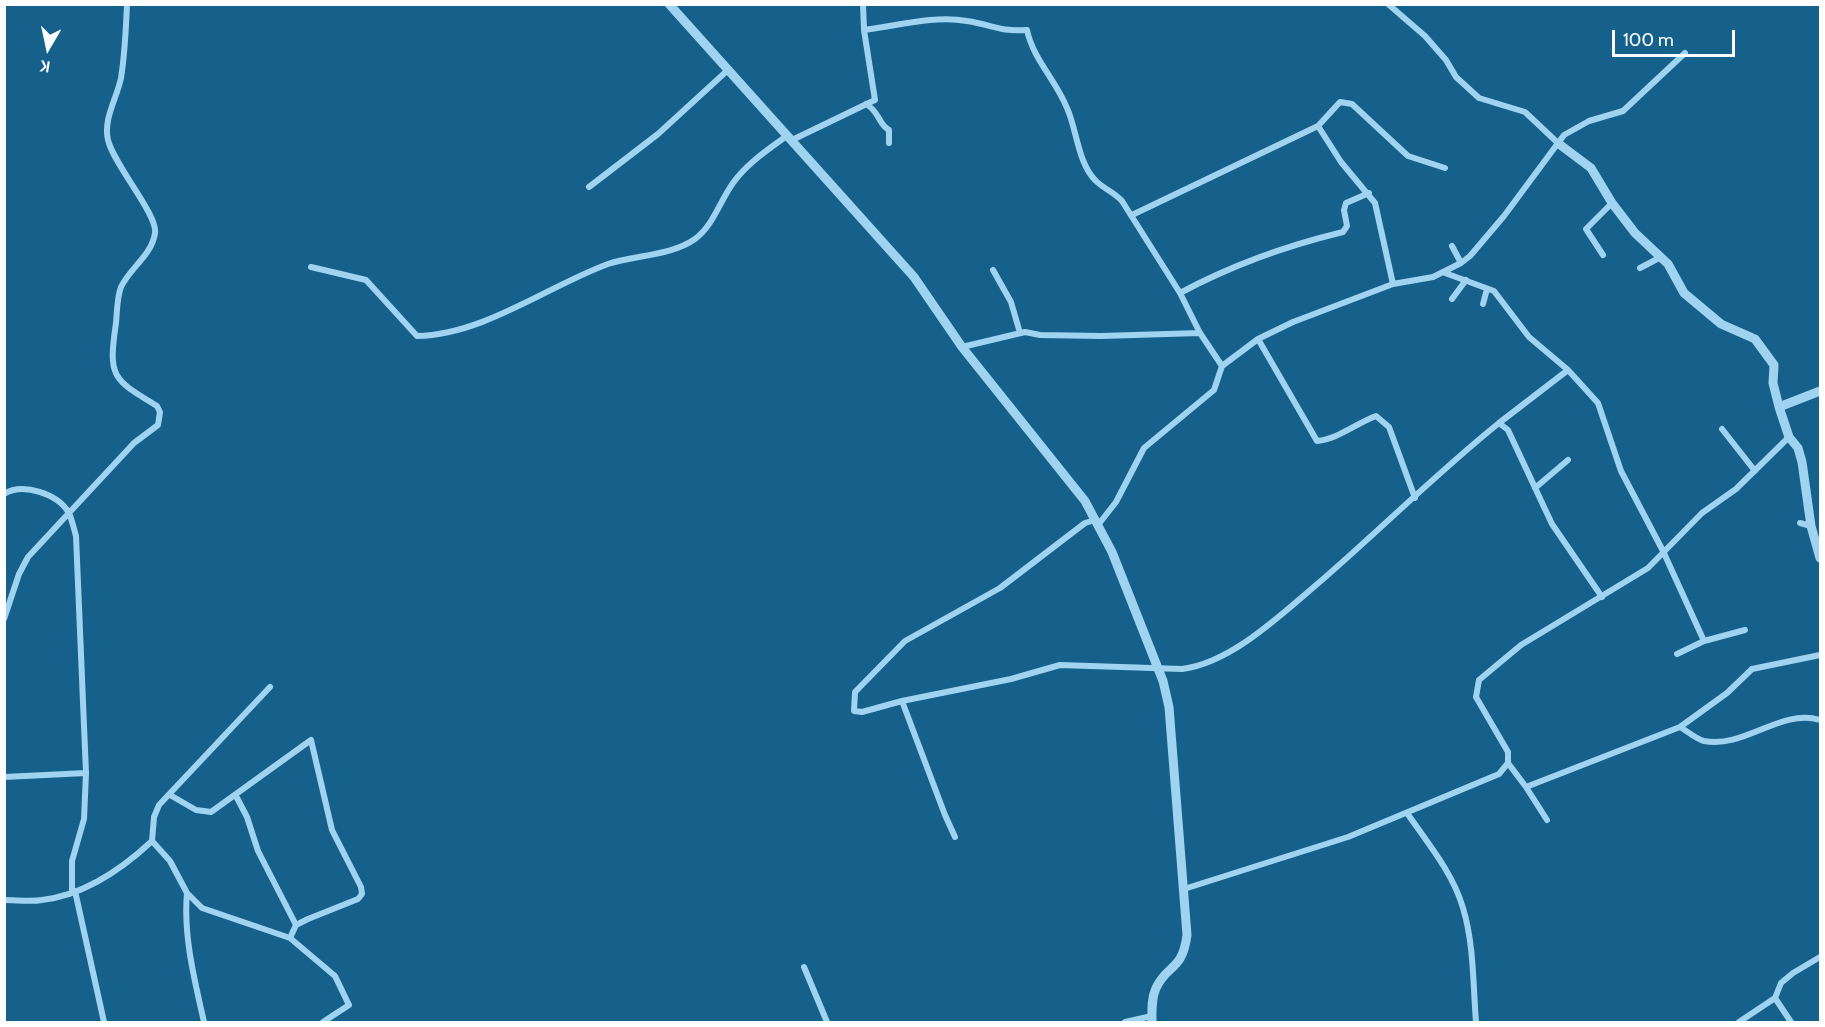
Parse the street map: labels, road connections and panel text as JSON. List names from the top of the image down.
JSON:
{
  "scale_bar": "100 m",
  "north": "bottom"
}
